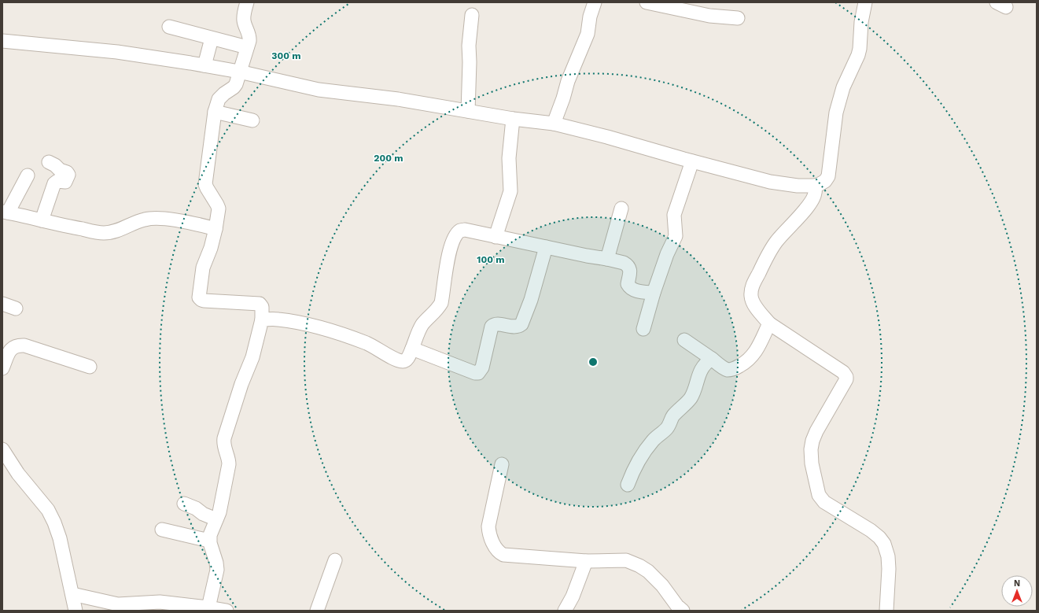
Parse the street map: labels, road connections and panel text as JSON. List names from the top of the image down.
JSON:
{
  "north": "top",
  "rings": ["300 m", "200 m", "100 m"]
}
